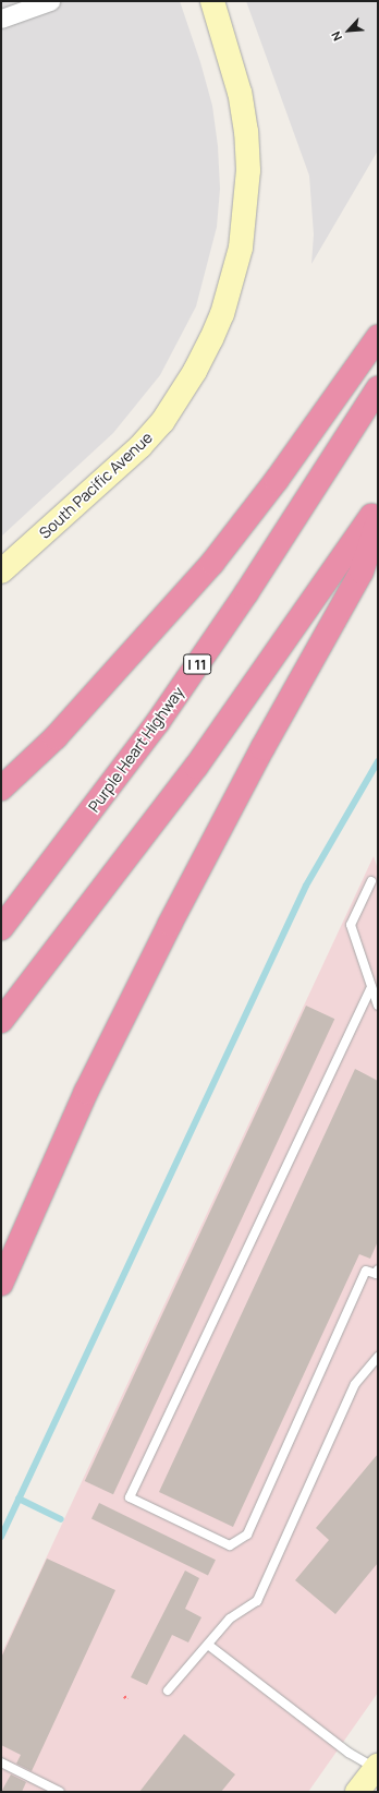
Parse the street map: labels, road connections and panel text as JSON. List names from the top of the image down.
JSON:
{
  "streets": {
    "highway": ["I 11", "Purple Heart Highway"],
    "street": ["South Pacific Avenue"]
  },
  "north": "bottom left"
}
